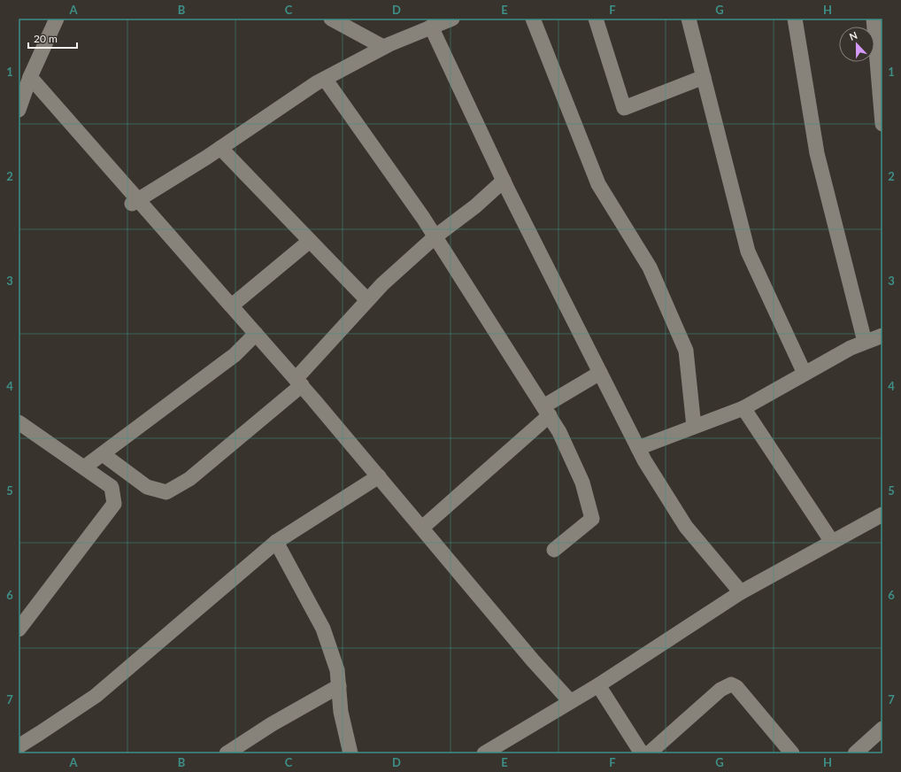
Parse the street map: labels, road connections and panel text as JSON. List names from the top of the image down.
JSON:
{
  "scale_bar": "20 m",
  "north": "top",
  "grid": {
    "columns": [
      "A",
      "B",
      "C",
      "D",
      "E",
      "F",
      "G",
      "H"
    ],
    "rows": [
      "1",
      "2",
      "3",
      "4",
      "5",
      "6",
      "7"
    ]
  }
}
